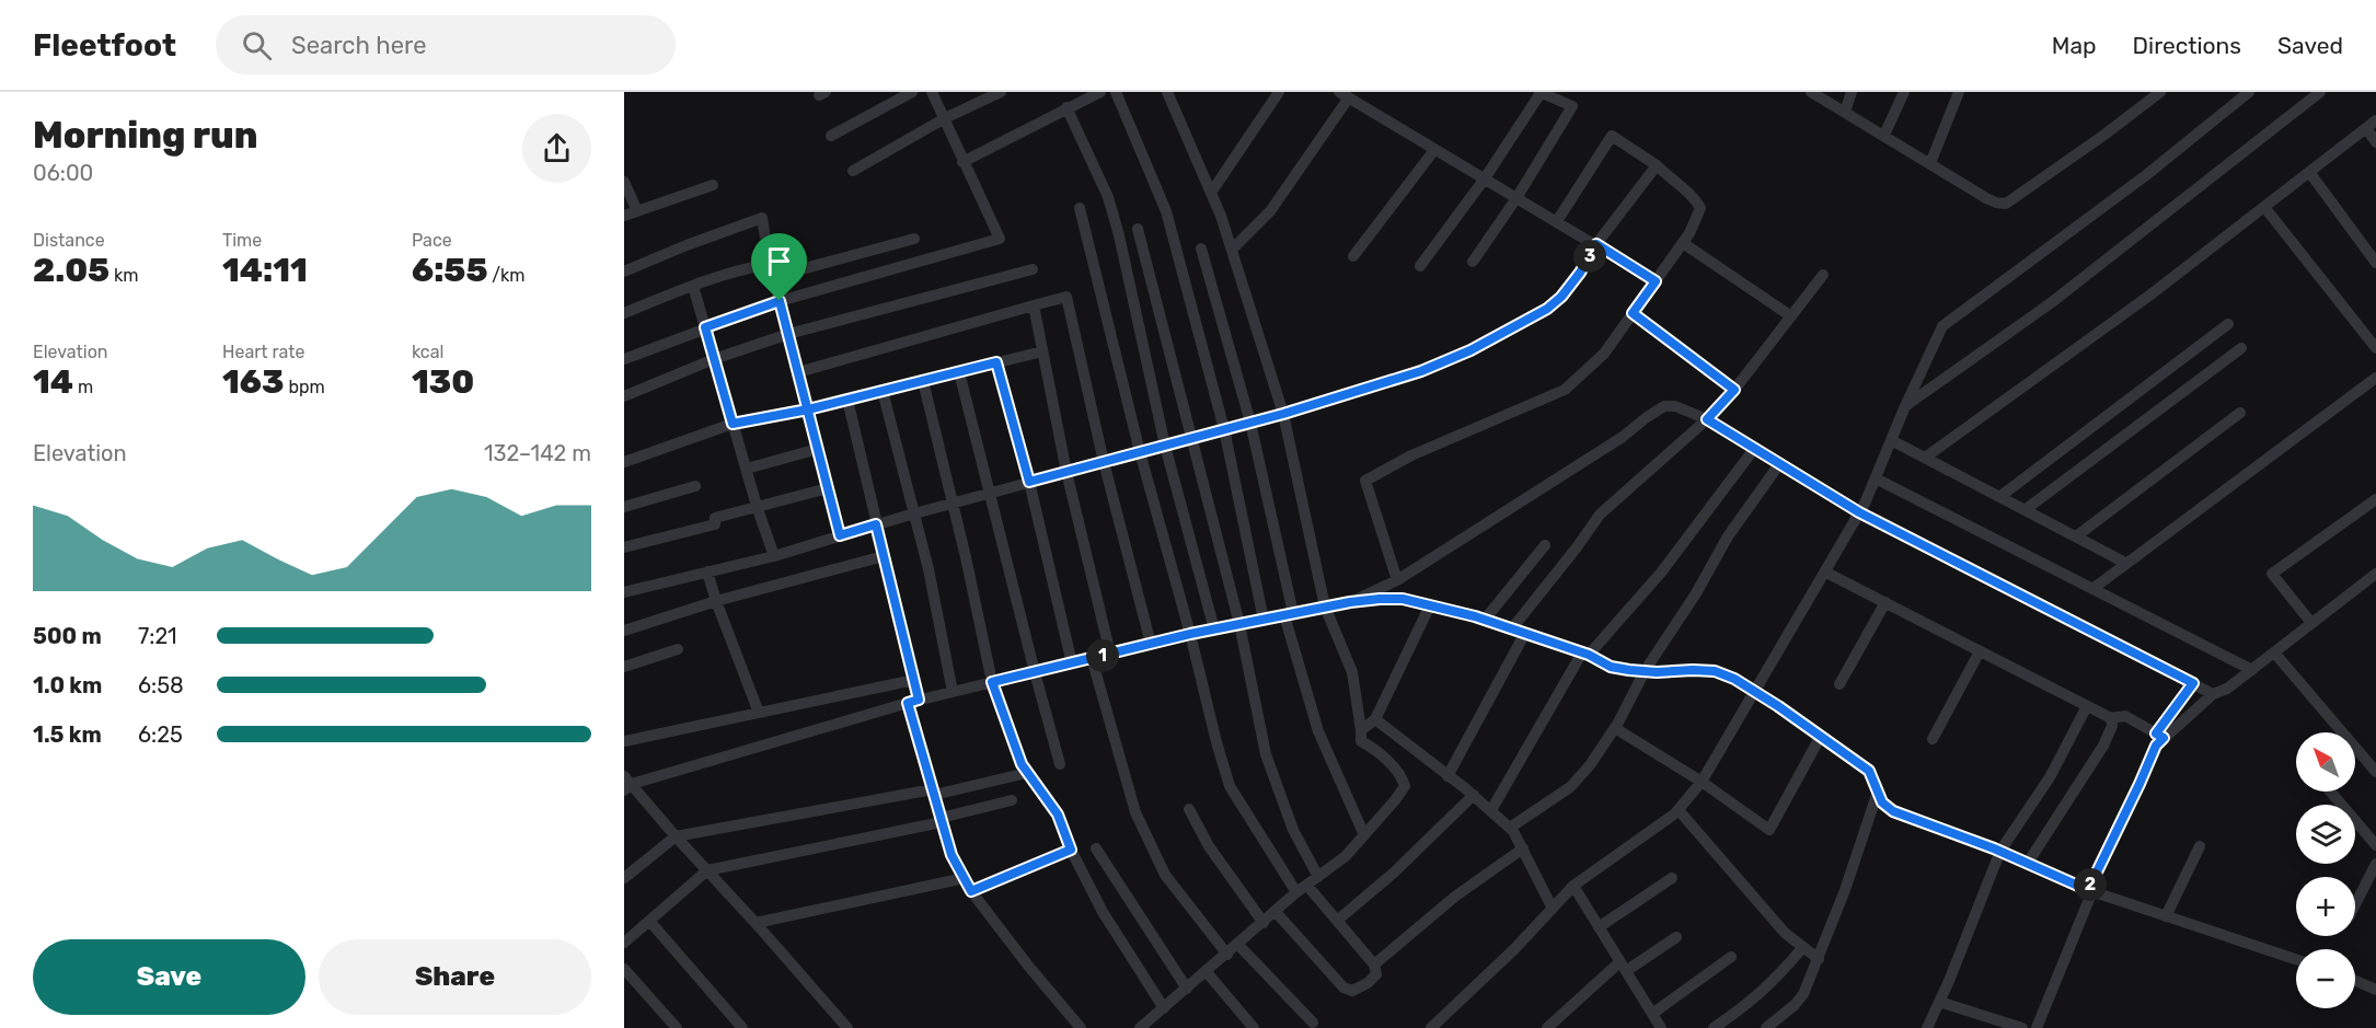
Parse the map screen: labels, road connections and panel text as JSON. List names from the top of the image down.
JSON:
{
  "north": "top left",
  "page": {
    "header": "Fleetfoot",
    "search": "Search here",
    "nav": ["Map", "Directions", "Saved"],
    "heading": ["Morning run", "06:00"],
    "stats": [
      ["Distance", "2.05 km"],
      ["Time", "14:11"],
      ["Pace", "6:55 /km"],
      ["Elevation", "14 m"],
      ["Heart rate", "163 bpm"],
      ["kcal", "130"]
    ],
    "pins": ["3", "1", "2"],
    "chart": ["Elevation", "132–142 m"],
    "list": [
      {
        "name": "500 m",
        "note": "7:21"
      },
      {
        "name": "1.0 km",
        "note": "6:58"
      },
      {
        "name": "1.5 km",
        "note": "6:25"
      }
    ],
    "map_buttons": ["+", "−"],
    "buttons": ["Save", "Share"]
  }
}
